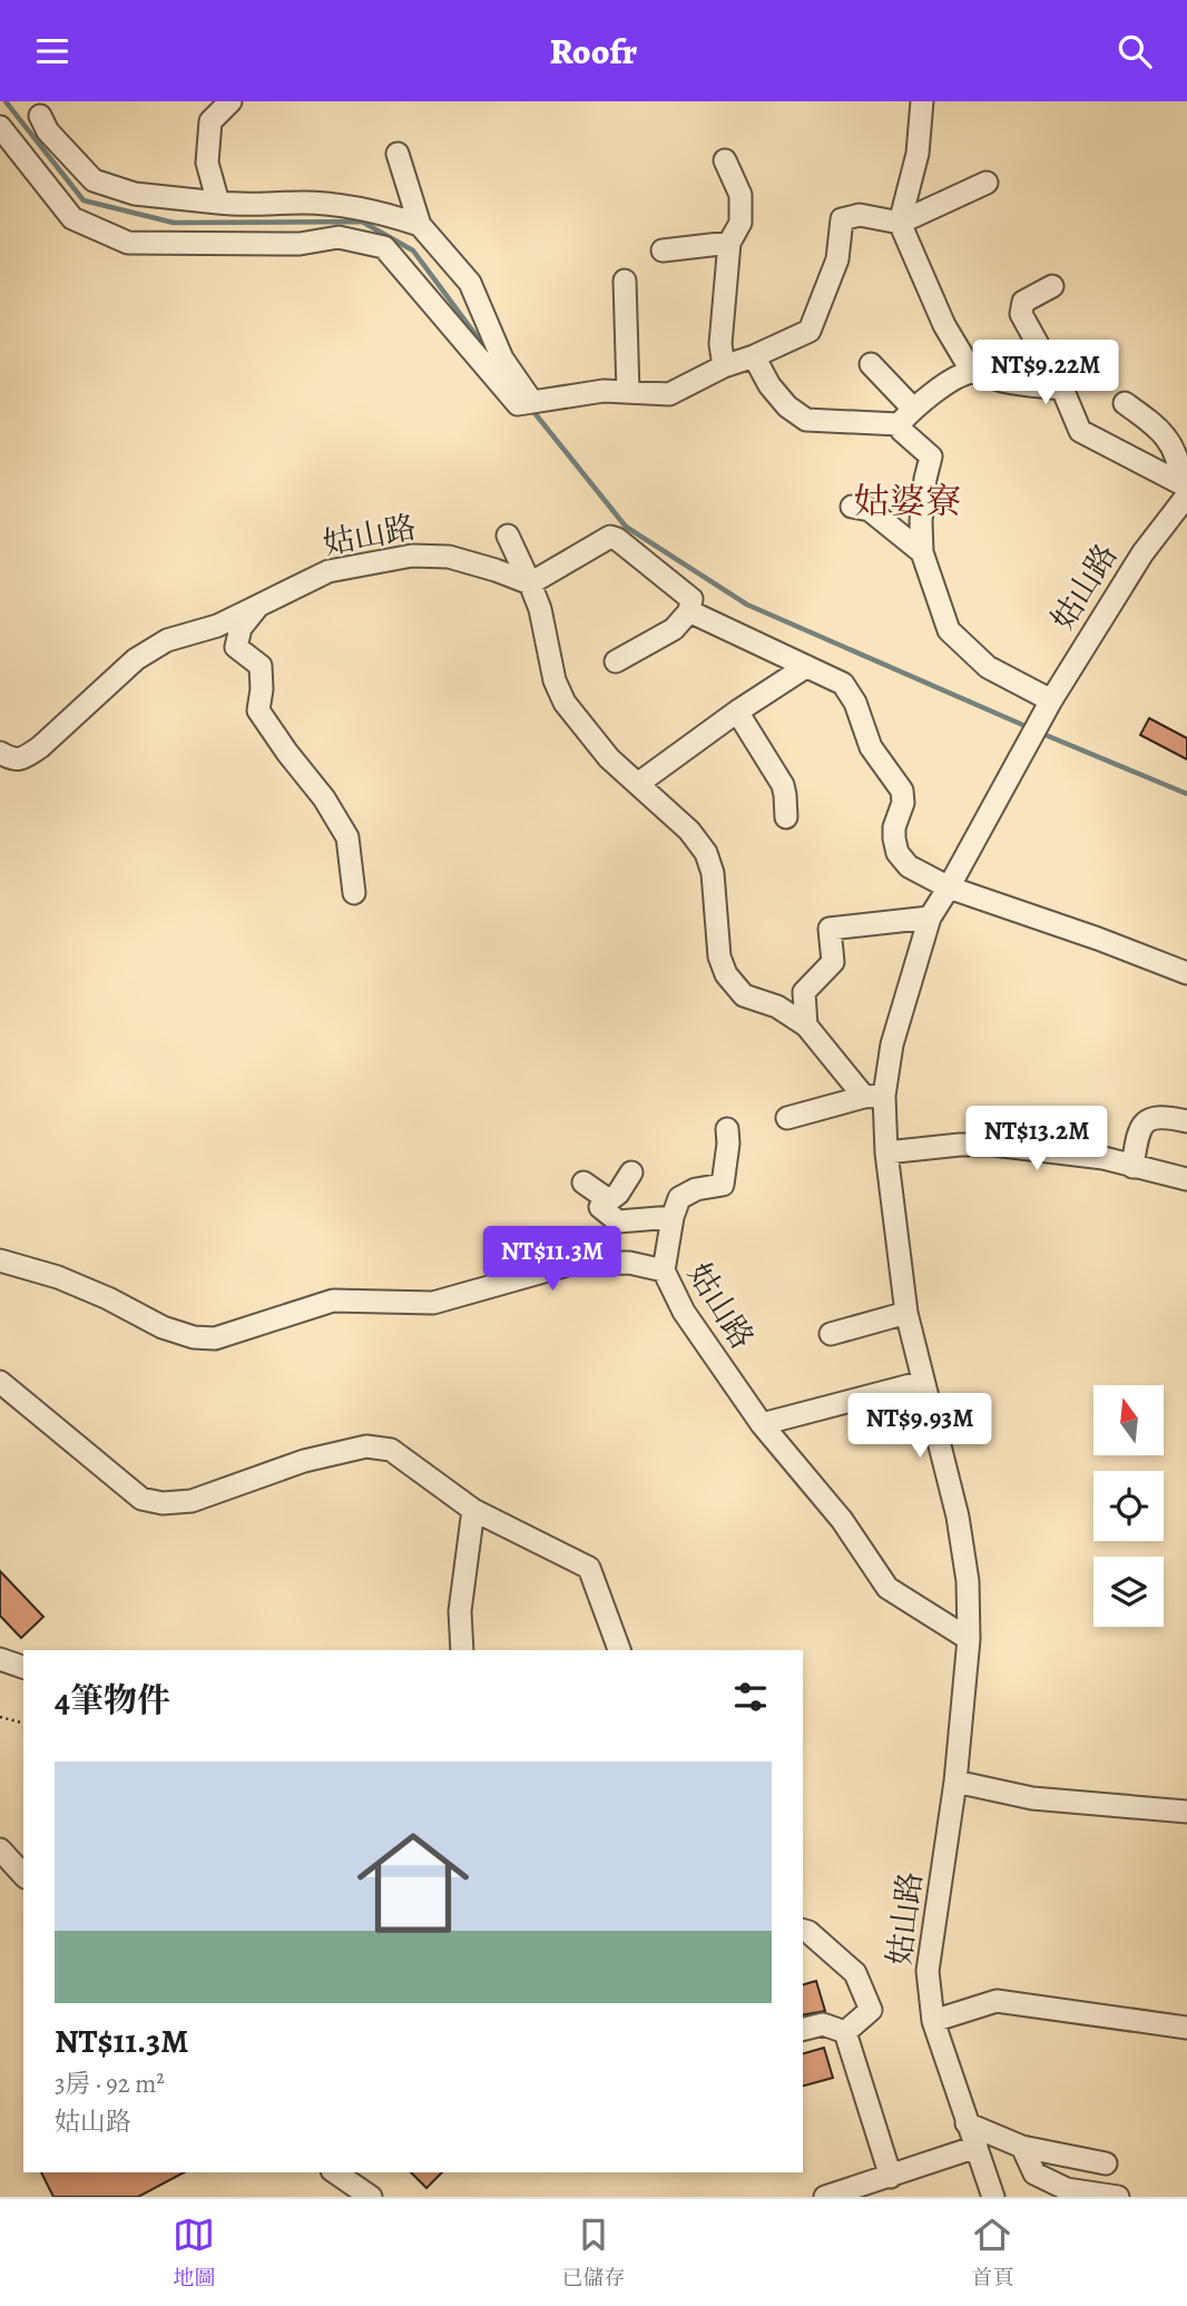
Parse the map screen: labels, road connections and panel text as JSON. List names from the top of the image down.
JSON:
{
  "streets": {
    "street": ["姑山路"]
  },
  "districts": ["姑婆寮"],
  "north": "top",
  "page": {
    "header": "Roofr",
    "price": [
      "NT$9.22M",
      "NT$13.2M",
      "NT$11.3M",
      "NT$9.93M"
    ],
    "heading": "4筆物件",
    "list": [
      {
        "name": "NT$11.3M",
        "note": "3房 · 92 m² · 姑山路"
      }
    ],
    "tabs": ["地圖", "已儲存", "首頁"]
  }
}
